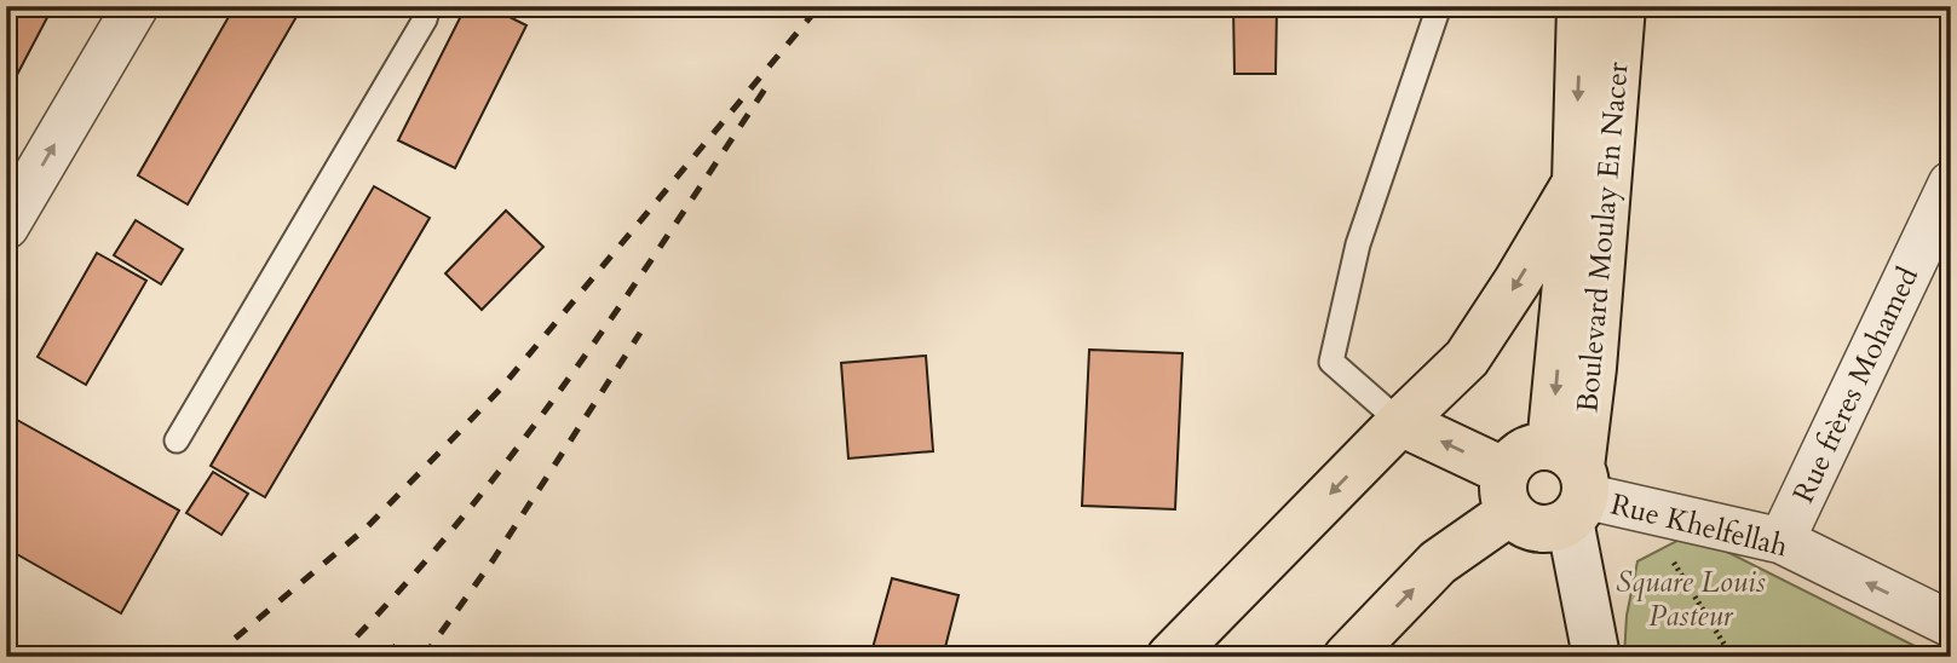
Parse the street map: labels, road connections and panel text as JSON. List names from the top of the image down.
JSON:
{
  "streets": {
    "main road": ["Boulevard Moulay En Nacer"],
    "street": ["Rue frères Mohamed", "Rue Khelfellah"]
  },
  "crossings": [
    ["Boulevard Moulay En Nacer", "Rue Khelfellah"],
    ["Rue frères Mohamed", "Rue Khelfellah"]
  ],
  "one_way": ["Rue Khelfellah"],
  "parks": ["Square Louis Pasteur"]
}
